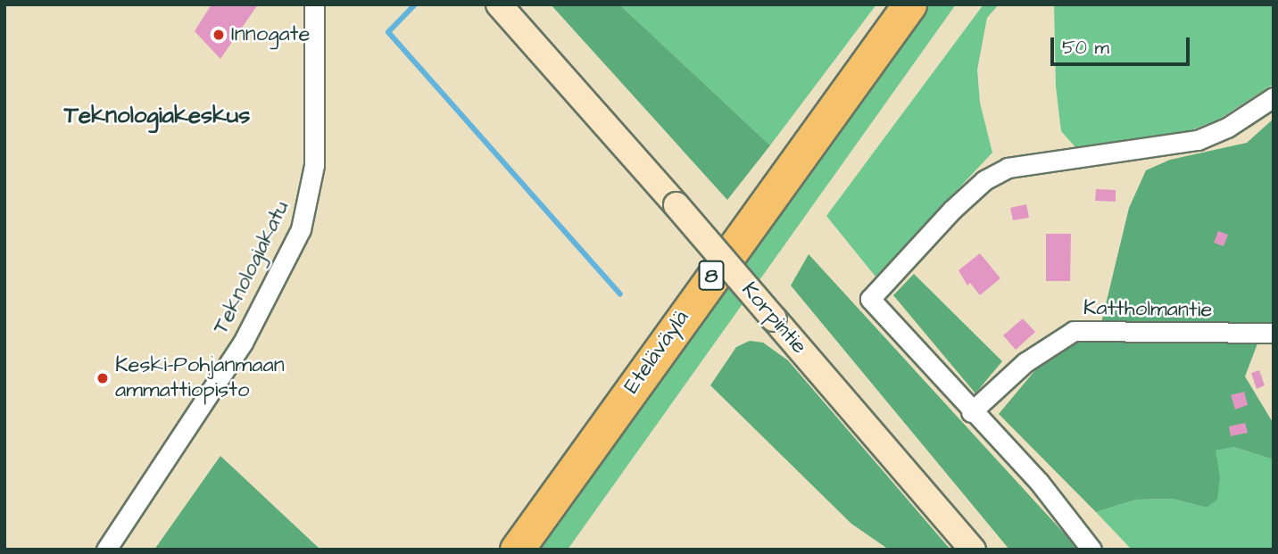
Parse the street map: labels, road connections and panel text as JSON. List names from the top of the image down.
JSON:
{
  "streets": {
    "highway": ["8", "Eteläväylä"],
    "street": ["Teknologiakatu", "Kattholmantie", "Korpintie"]
  },
  "districts": ["Teknologiakeskus"],
  "places": ["Innogate", "Keski-Pohjanmaan ammattiopisto"],
  "scale_bar": "50 m"
}
